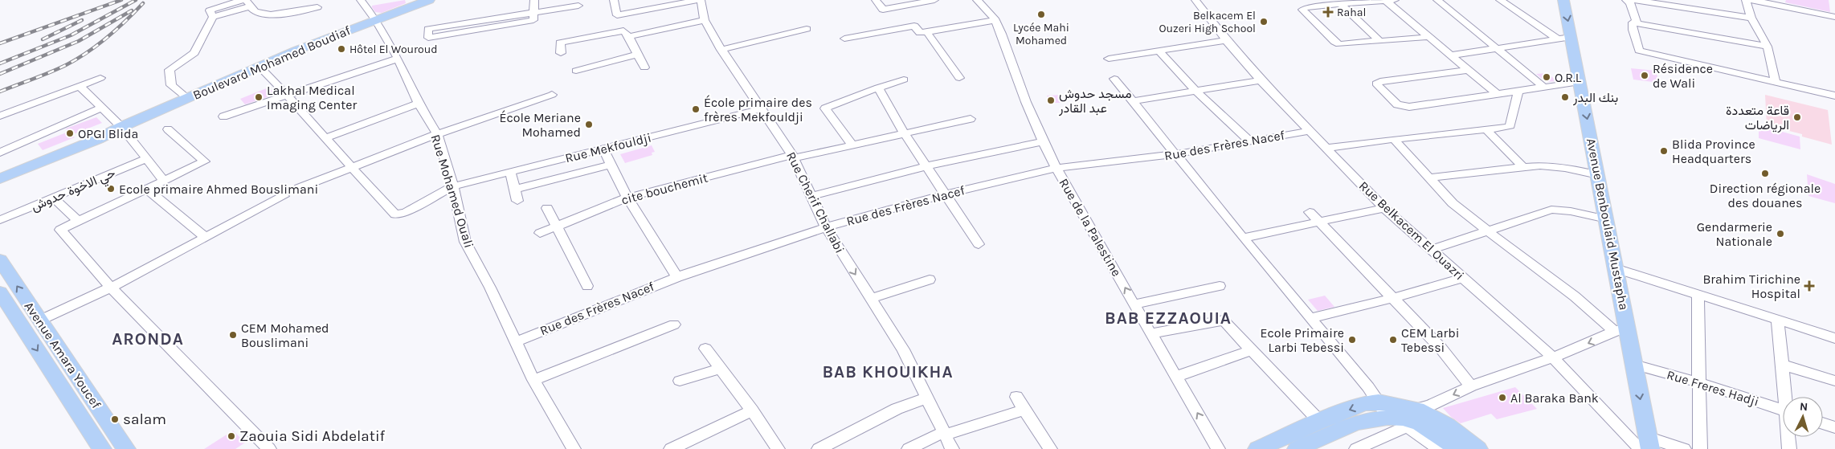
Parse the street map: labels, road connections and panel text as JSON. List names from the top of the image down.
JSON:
{
  "streets": {
    "main road": ["Boulevard Mohamed Boudiaf", "Avenue Benboulaid Mustapha", "Avenue Amara Youcef"],
    "street": [
      "Rue des Frères Nacef",
      "Rue Mekfouldji",
      "cite bouchemit",
      "حي الاخوة حدوش",
      "Rue Mohamed Ouali",
      "Rue Cherif Challabi",
      "Rue de la Palestine",
      "Rue Belkacem El Ouazri",
      "Rue Freres Hadji"
    ]
  },
  "crossings": [
    ["Boulevard Mohamed Boudiaf", "Rue Mohamed Ouali"],
    ["Rue des Frères Nacef", "Rue Mohamed Ouali"],
    ["Rue des Frères Nacef", "Rue Cherif Challabi"],
    ["Rue des Frères Nacef", "Rue de la Palestine"],
    ["Rue des Frères Nacef", "Rue Belkacem El Ouazri"],
    ["Rue Mekfouldji", "Rue Mohamed Ouali"],
    ["Rue Mekfouldji", "Rue Cherif Challabi"],
    ["cite bouchemit", "Rue Cherif Challabi"],
    ["Avenue Benboulaid Mustapha", "Rue Belkacem El Ouazri"],
    ["Avenue Benboulaid Mustapha", "Rue Freres Hadji"]
  ],
  "one_way": ["Avenue Benboulaid Mustapha", "Rue de la Palestine"],
  "districts": ["BAB EZZAOUIA", "ARONDA", "BAB KHOUIKHA"],
  "places": {
    "health": ["Rahal", "Brahim Tirichine Hospital"],
    "other": [
      "Lycée Mahi Mohamed",
      "Belkacem El Ouzeri High School",
      "Hôtel El Wouroud",
      "Résidence de Wali",
      "O.R.L",
      "Lakhal Medical Imaging Center",
      "بنك البدر",
      "مسجد حدوش عبد القادر",
      "École primaire des frères Mekfouldji",
      "قاعة متعددة الرياضات",
      "École Meriane Mohamed",
      "OPGI Blida",
      "Blida Province Headquarters",
      "Direction régionale des douanes",
      "Ecole primaire Ahmed Bouslimani",
      "Gendarmerie Nationale",
      "CEM Mohamed Bouslimani",
      "Ecole Primaire Larbi Tebessi",
      "CEM Larbi Tebessi",
      "Al Baraka Bank",
      "salam",
      "Zaouia Sidi Abdelatif"
    ]
  },
  "north": "top"
}
